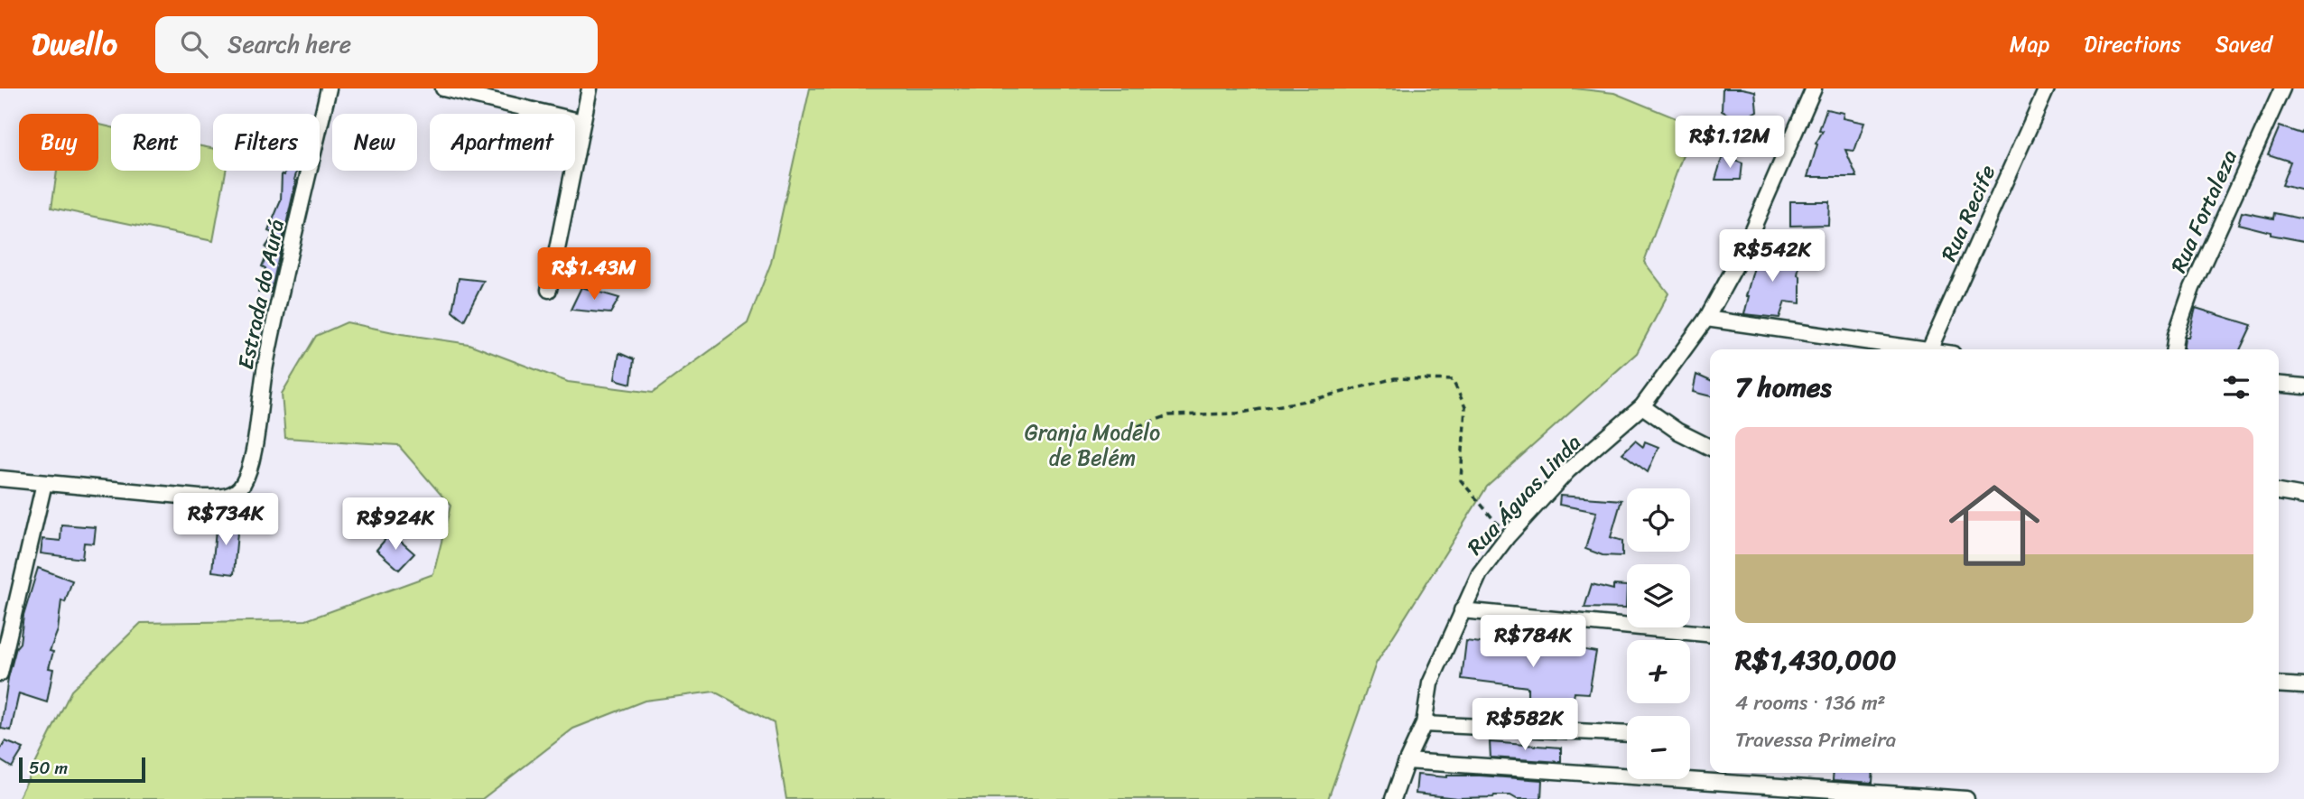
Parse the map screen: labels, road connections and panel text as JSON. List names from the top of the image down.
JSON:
{
  "streets": {
    "street": [
      "Rua Fortaleza",
      "Rua Recife",
      "Estrada do Aurá",
      "Rua Águas Linda"
    ]
  },
  "parks": ["Granja Modelo de Belém"],
  "scale_bar": "50 m",
  "page": {
    "header": "Dwello",
    "search": "Search here",
    "nav": ["Map", "Directions", "Saved"],
    "chip": [
      "Buy",
      "Rent",
      "Filters",
      "New",
      "Apartment"
    ],
    "price": [
      "R$1.12M",
      "R$542K",
      "R$1.43M",
      "R$734K",
      "R$924K",
      "R$784K",
      "R$582K"
    ],
    "heading": "7 homes",
    "list": [
      {
        "name": "R$1,430,000",
        "note": "4 rooms · 136 m² · Travessa Primeira"
      }
    ],
    "map_buttons": ["+", "−"],
    "scale": "50 m"
  }
}
